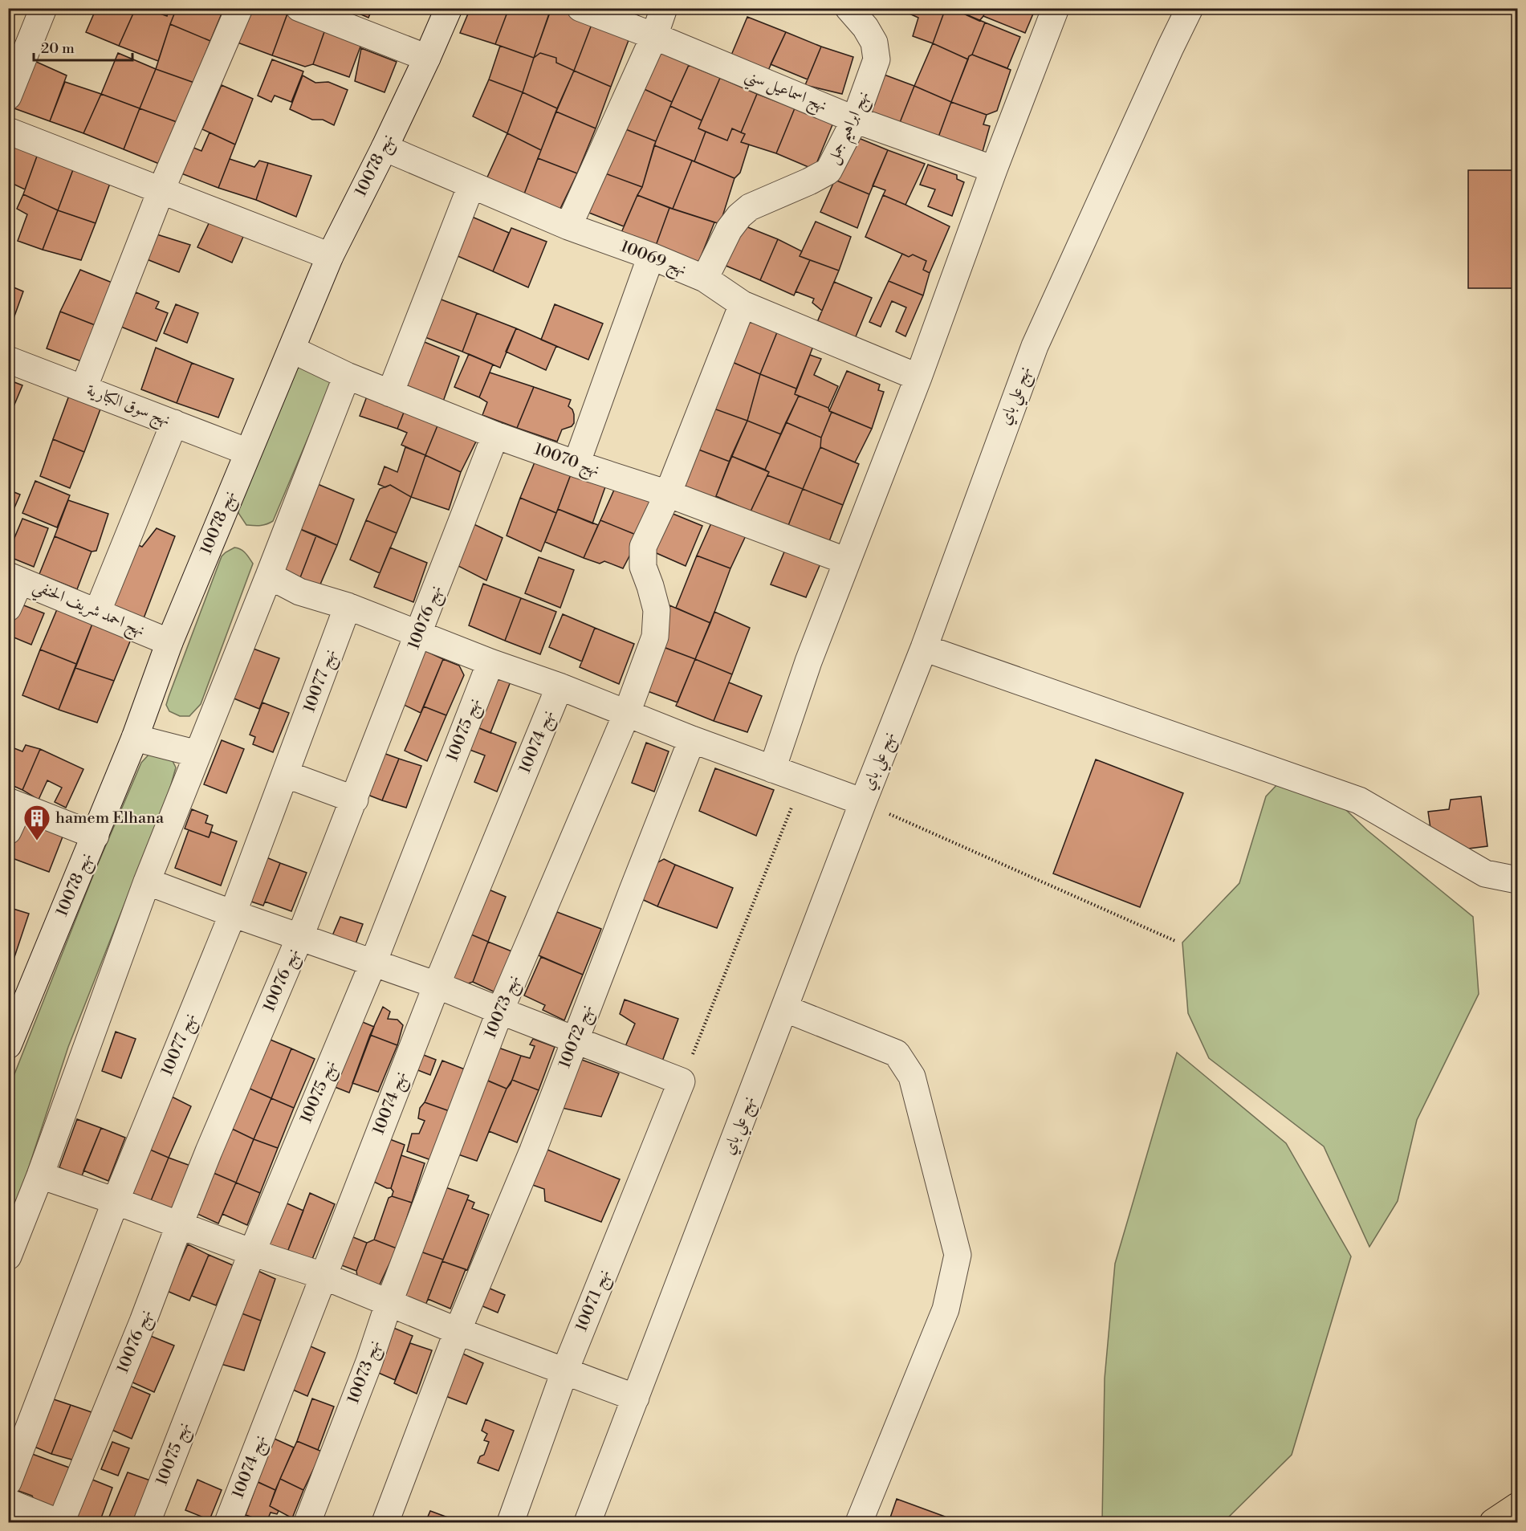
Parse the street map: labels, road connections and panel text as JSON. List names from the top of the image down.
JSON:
{
  "streets": {
    "street": [
      "نهج اسماعيل سني",
      "نهج ابراهيم جمل",
      "نهج 10078",
      "نهج 10069",
      "نهج علي باي",
      "نهج سوق الكبارية",
      "نهج 10070",
      "نهج احمد شريف الحنفي",
      "نهج 10076",
      "نهج 10077",
      "نهج 10075",
      "نهج 10074",
      "نهج 10073",
      "نهج 10072",
      "نهج 10071"
    ]
  },
  "crossings": [
    ["نهج اسماعيل سني", "نهج ابراهيم جمل"],
    ["نهج ابراهيم جمل", "نهج 10069"],
    ["نهج 10078", "نهج 10069"],
    ["نهج 10078", "نهج سوق الكبارية"],
    ["نهج 10078", "نهج 10070"],
    ["نهج 10078", "نهج احمد شريف الحنفي"],
    ["نهج 10069", "نهج 10073"],
    ["نهج 10070", "نهج 10076"],
    ["نهج 10070", "نهج 10073"]
  ],
  "places": {
    "building": ["hamem Elhana"]
  },
  "scale_bar": "20 m"
}
